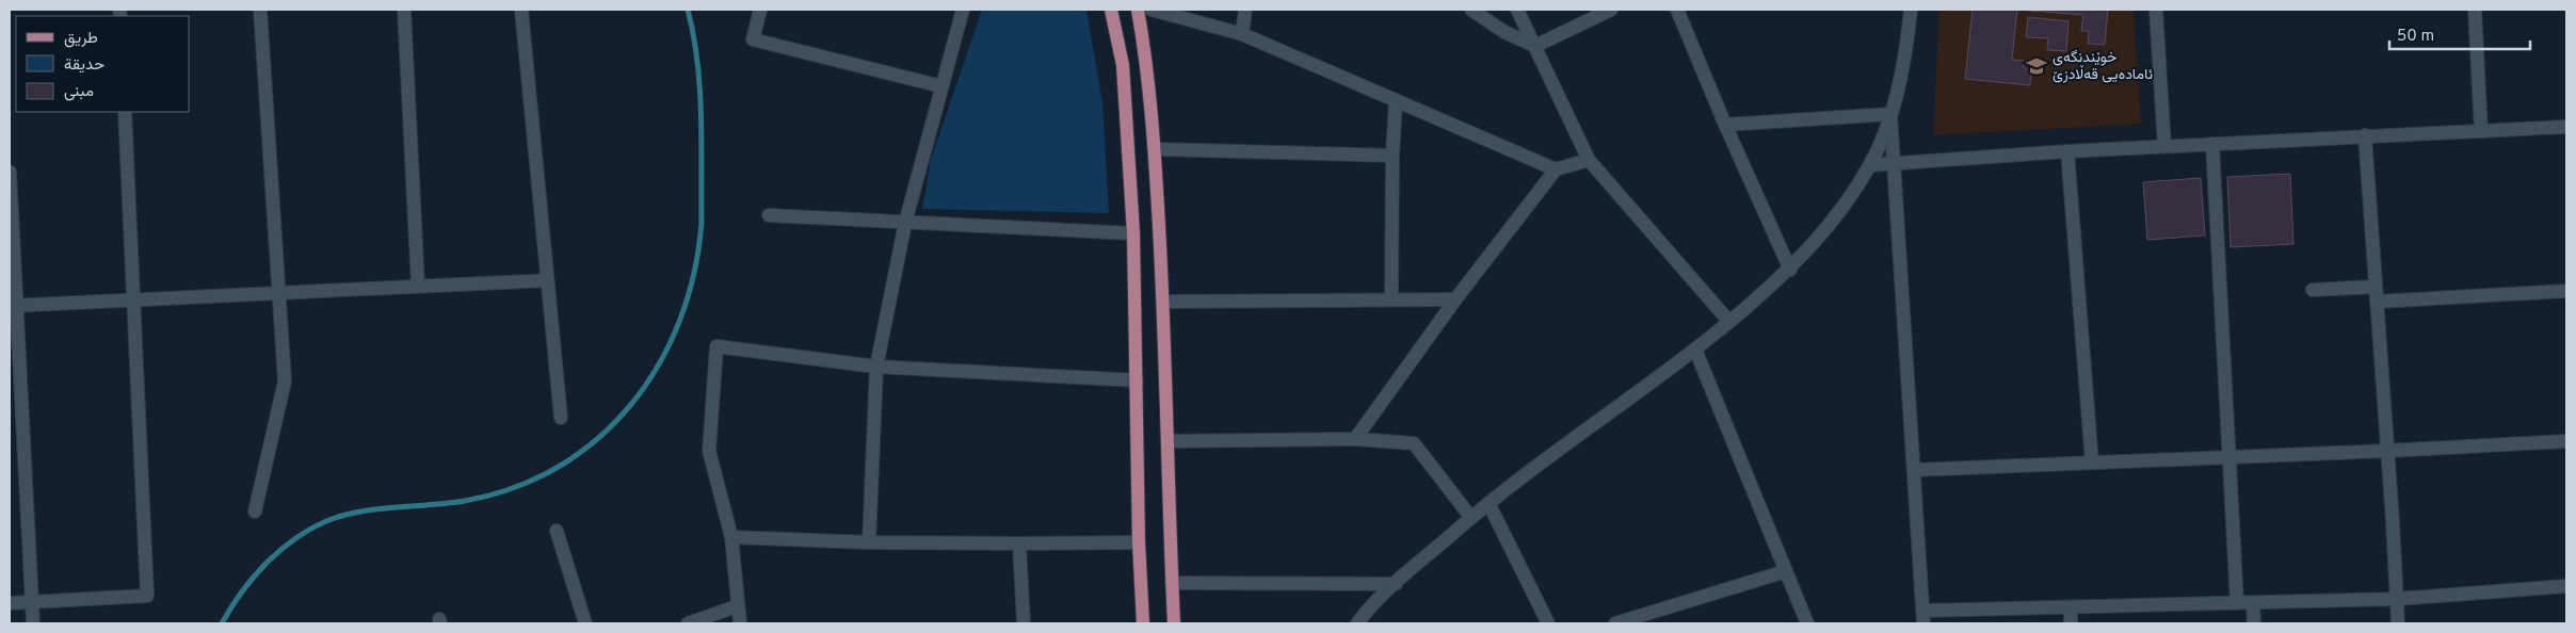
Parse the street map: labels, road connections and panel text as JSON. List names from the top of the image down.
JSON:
{
  "places": {
    "school or university": ["خوێندنگەی ئامادەیی قەڵادزێ"]
  },
  "legend": ["طريق", "حديقة", "مبنى"],
  "scale_bar": "50 m"
}
